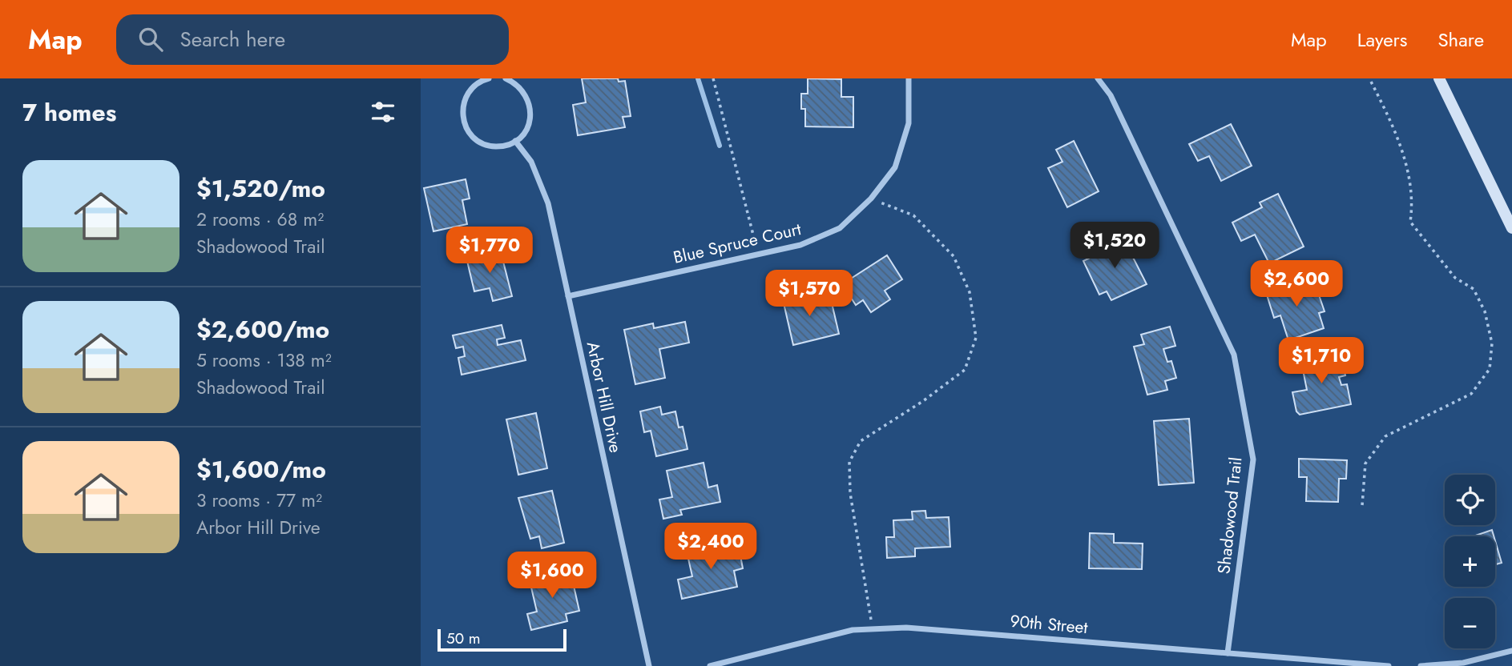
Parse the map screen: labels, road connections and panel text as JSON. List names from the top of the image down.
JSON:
{
  "streets": {
    "street": [
      "Blue Spruce Court",
      "Arbor Hill Drive",
      "Shadowood Trail",
      "90th Street"
    ]
  },
  "crossings": [
    ["Blue Spruce Court", "Arbor Hill Drive"],
    ["Shadowood Trail", "90th Street"]
  ],
  "scale_bar": "50 m",
  "page": {
    "header": "Map",
    "search": "Search here",
    "nav": ["Map", "Layers", "Share"],
    "heading": "7 homes",
    "list": [
      {
        "name": "$1,520/mo",
        "note": "2 rooms · 68 m² · Shadowood Trail"
      },
      {
        "name": "$2,600/mo",
        "note": "5 rooms · 138 m² · Shadowood Trail"
      },
      {
        "name": "$1,600/mo",
        "note": "3 rooms · 77 m² · Arbor Hill Drive"
      }
    ],
    "price": [
      "$1,520",
      "$1,770",
      "$2,600",
      "$1,570",
      "$1,710",
      "$2,400",
      "$1,600"
    ],
    "map_buttons": ["+", "−"],
    "scale": "50 m"
  }
}
